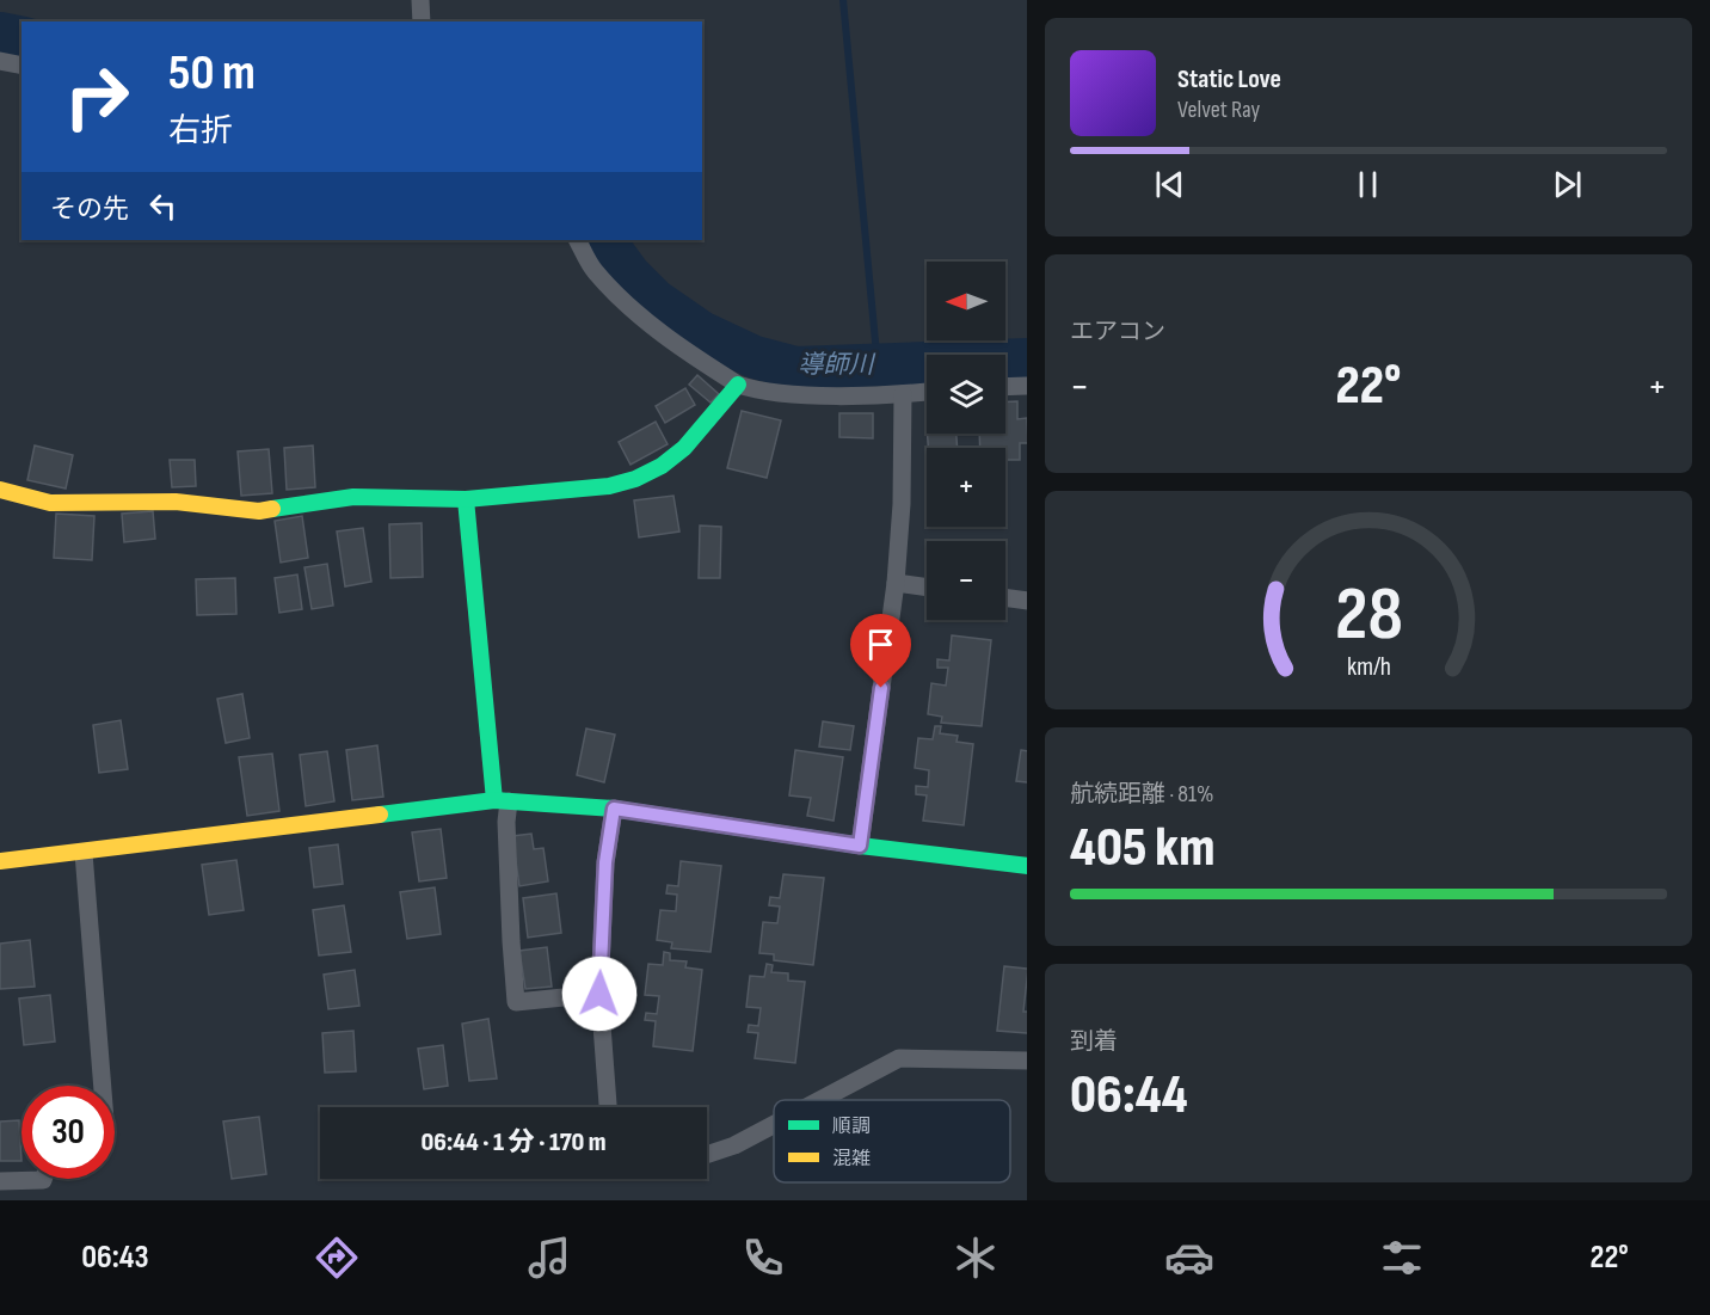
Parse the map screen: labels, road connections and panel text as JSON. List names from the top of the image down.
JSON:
{
  "water": ["導師川"],
  "legend": ["順調", "混雑"],
  "north": "left",
  "page": {
    "turn": ["50 m", "右折"],
    "song": ["Static Love", "Velvet Ray"],
    "then": "その先",
    "tile": [
      "エアコン",
      ["航続距離 · 81%", "405 km"],
      ["到着", "06:44"]
    ],
    "map_buttons": ["+", "−"],
    "heat": ["−", "22°", "+"],
    "limit": "30",
    "trip": "06:44 · 1 分 · 170 m",
    "tabs": ["06:43", "22°"],
    "gauge": ["28", "km/h"]
  }
}
